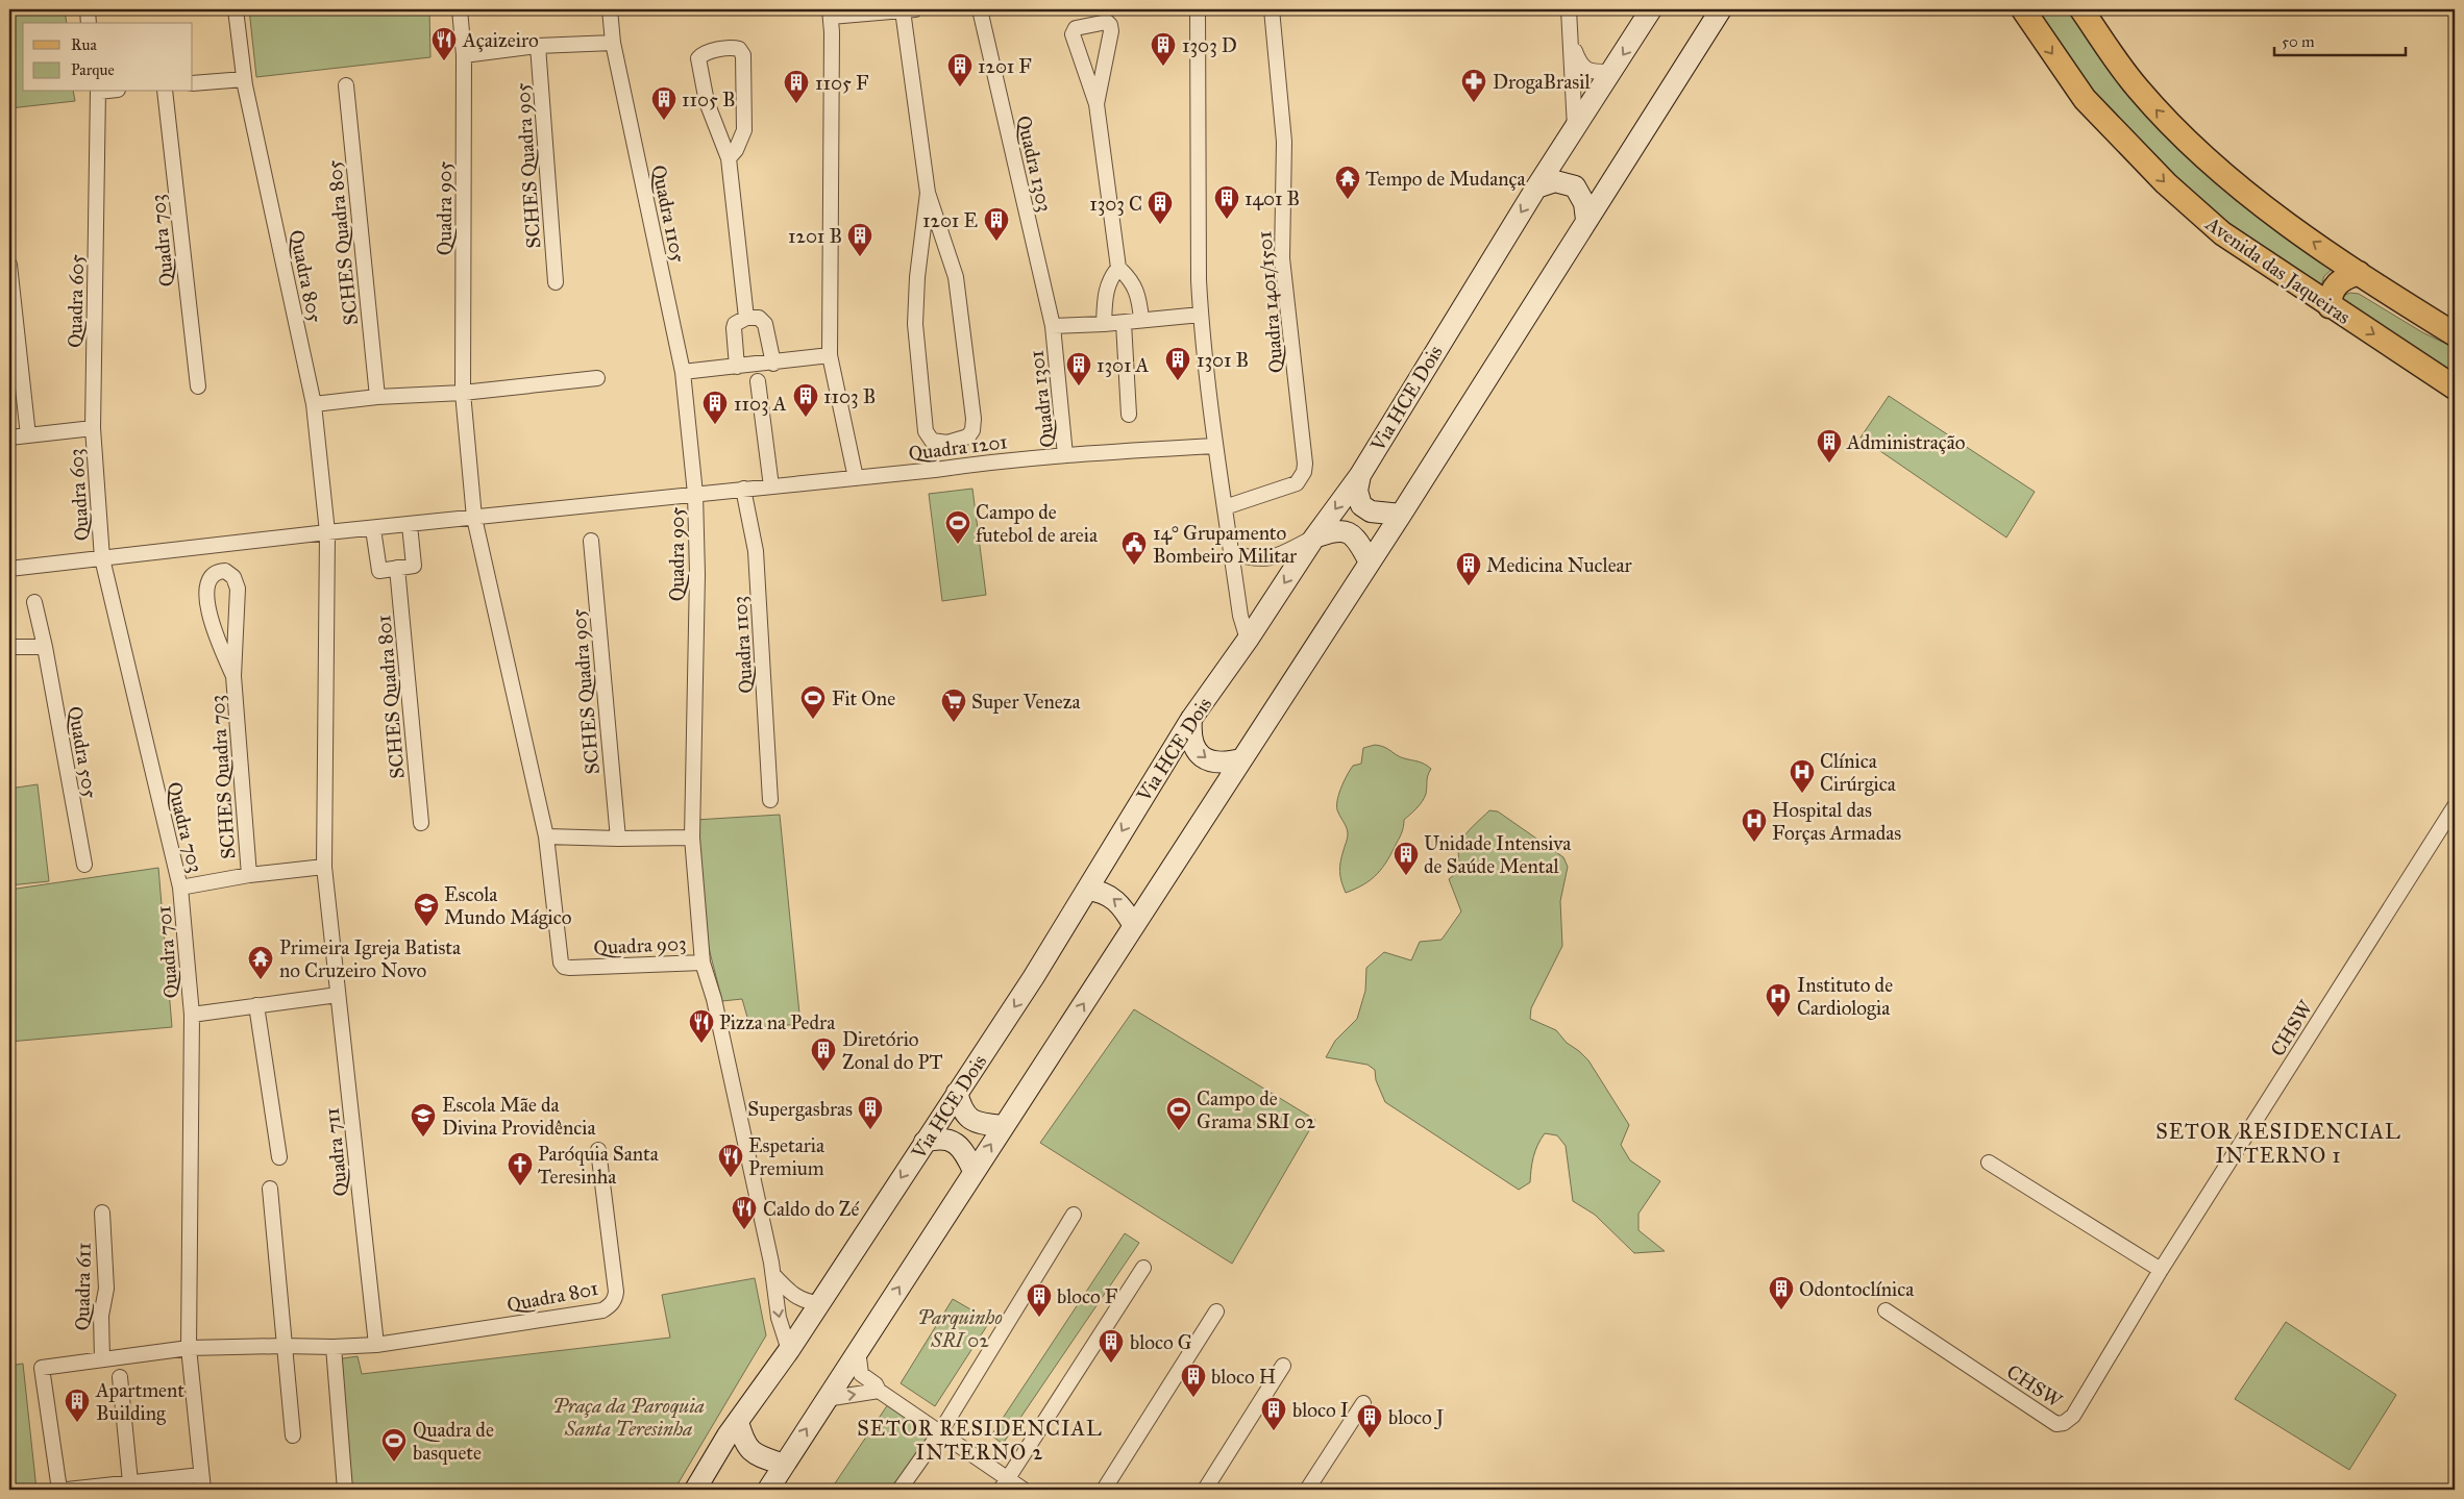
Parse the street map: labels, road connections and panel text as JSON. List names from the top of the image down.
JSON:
{
  "streets": {
    "main road": ["Avenida das Jaqueiras", "Via HCE Dois"],
    "street": [
      "Quadra 1303",
      "SCHES Quadra 905",
      "Quadra 905",
      "Quadra 1105",
      "Quadra 703",
      "SCHES Quadra 805",
      "Quadra 805",
      "Quadra 605",
      "Quadra 1401/1501",
      "Quadra 1301",
      "Quadra 1201",
      "Quadra 603",
      "Quadra 1103",
      "SCHES Quadra 801",
      "Quadra 505",
      "SCHES Quadra 703",
      "Quadra 903",
      "Quadra 701",
      "CHSW",
      "Quadra 711",
      "Quadra 611",
      "Quadra 801"
    ]
  },
  "crossings": [
    ["Quadra 1303", "Quadra 1301"],
    ["Quadra 905", "Quadra 903"],
    ["Quadra 703", "Quadra 603"],
    ["Quadra 703", "SCHES Quadra 703"],
    ["Quadra 703", "Quadra 701"],
    ["Quadra 605", "Quadra 603"],
    ["Quadra 1301", "Quadra 1201"],
    ["Quadra 711", "Quadra 801"]
  ],
  "districts": ["SETOR RESIDENCIAL INTERNO 1", "SETOR RESIDENCIAL INTERNO 2"],
  "parks": ["Parquinho SRI 02", "Praça da Paroquia Santa Teresinha"],
  "places": {
    "restaurant": [
      "Açaizeiro",
      "Pizza na Pedra",
      "Espetaria Premium",
      "Caldo do Zé"
    ],
    "building": [
      "1303 D",
      "1201 F",
      "1105 F",
      "1105 B",
      "1401 B",
      "1303 C",
      "1201 E",
      "1201 B",
      "1301 B",
      "1301 A",
      "1103 B",
      "1103 A",
      "Administração",
      "Medicina Nuclear",
      "Unidade Intensiva de Saúde Mental",
      "Diretório Zonal do PT",
      "Supergasbras",
      "Odontoclínica",
      "bloco F",
      "bloco G",
      "bloco H",
      "Apartment Building",
      "bloco I",
      "bloco J"
    ],
    "pharmacy": ["DrogaBrasil"],
    "temple": ["Tempo de Mudança", "Primeira Igreja Batista no Cruzeiro Novo"],
    "sports": [
      "Campo de futebol de areia",
      "Fit One",
      "Campo de Grama SRI 02",
      "Quadra de basquete"
    ],
    "public building": ["14° Grupamento Bombeiro Militar"],
    "supermarket": ["Super Veneza"],
    "hospital": ["Clínica Cirúrgica", "Hospital das Forças Armadas", "Instituto de Cardiologia"],
    "school or university": ["Escola Mundo Mágico", "Escola Mãe da Divina Providência"],
    "church": ["Paróquia Santa Teresinha"]
  },
  "legend": ["Rua", "Parque"],
  "scale_bar": "50 m"
}
